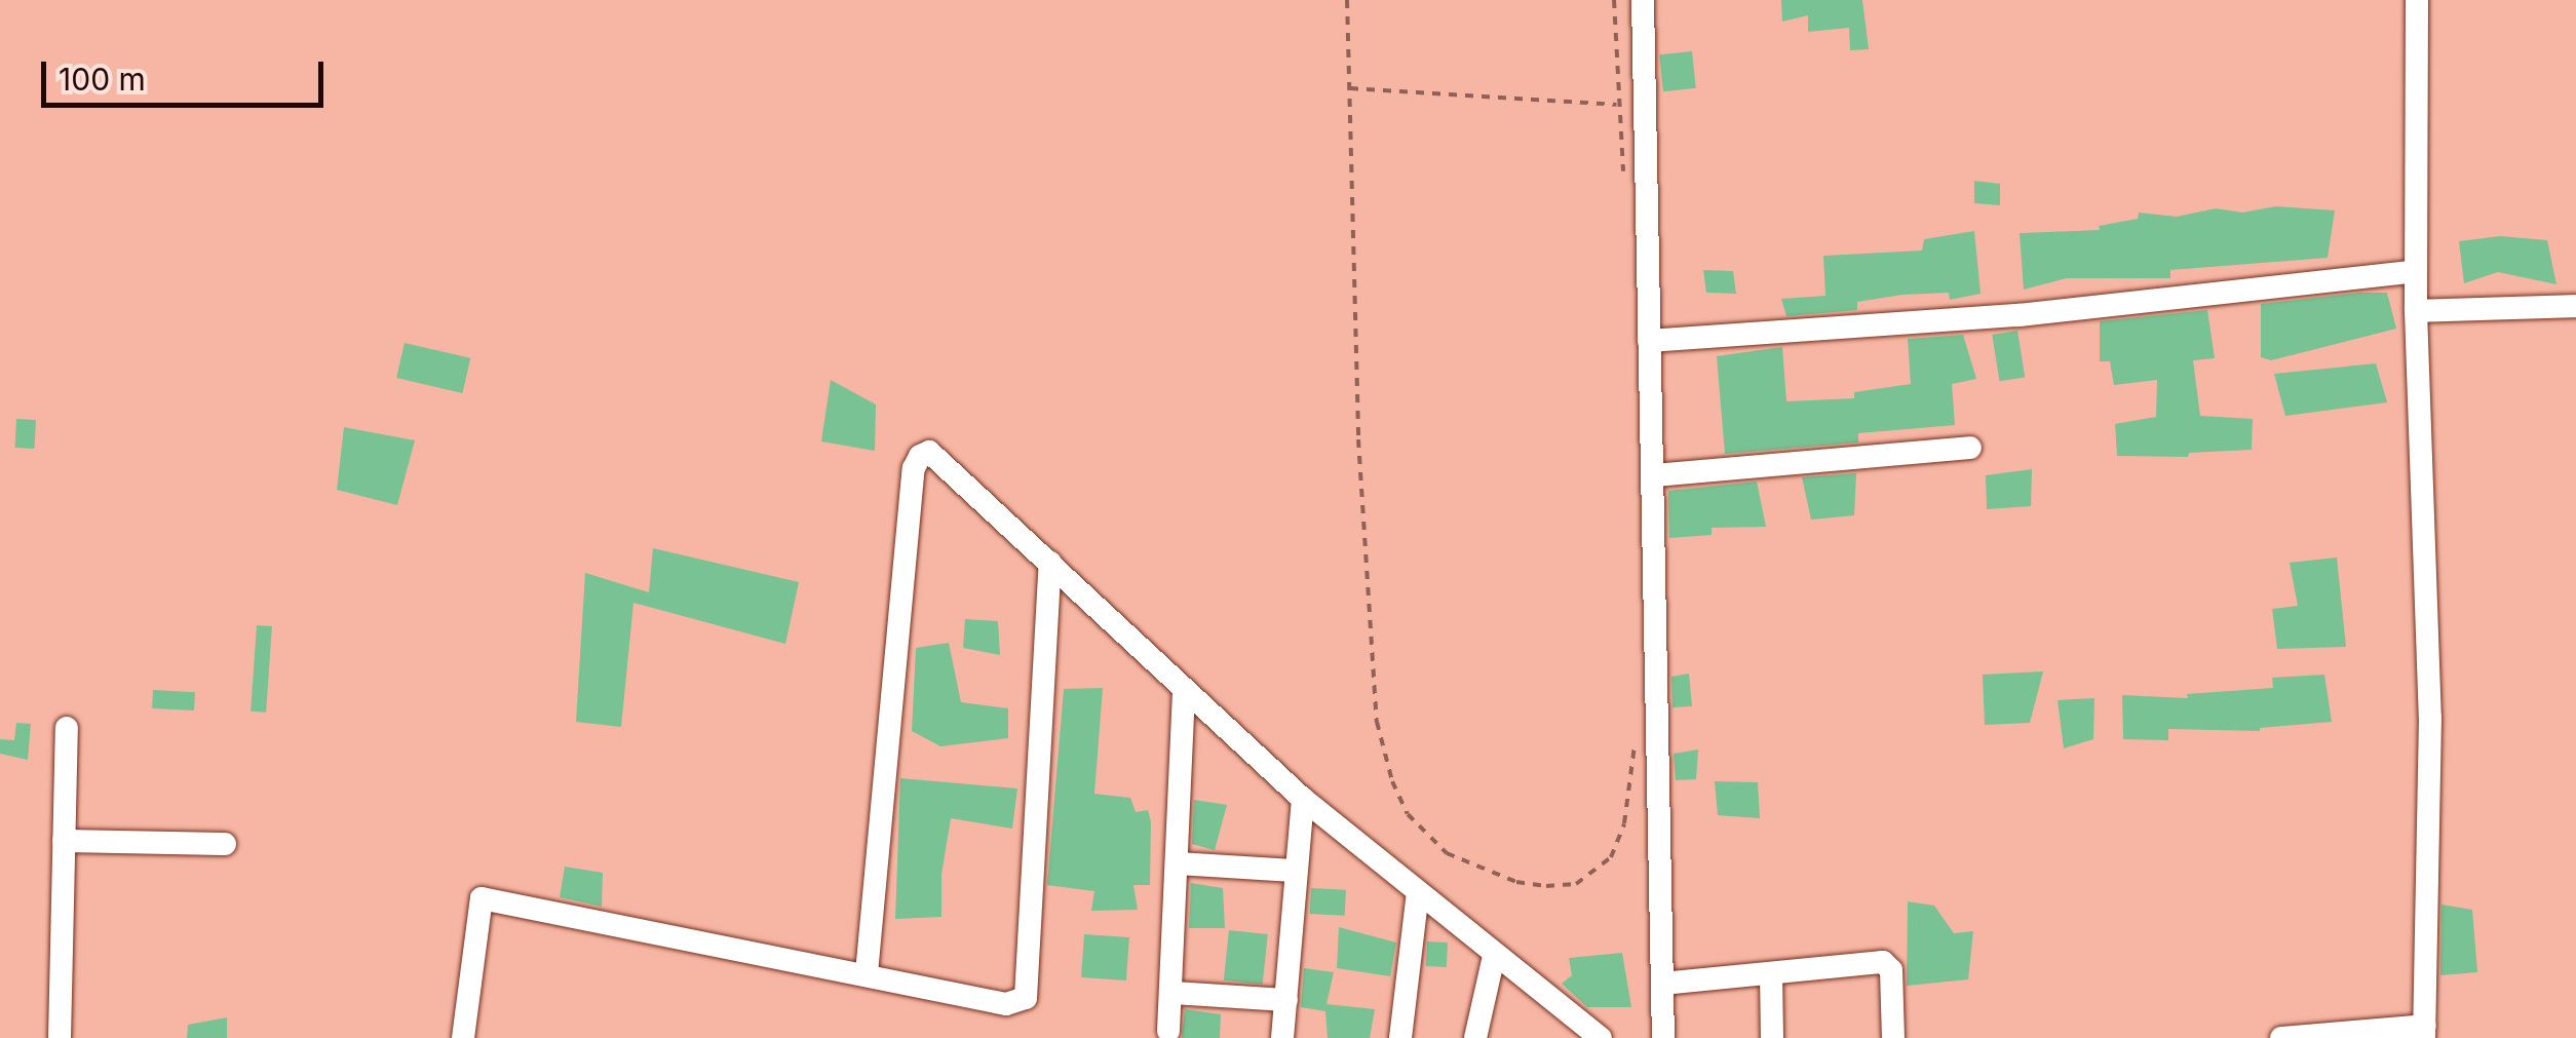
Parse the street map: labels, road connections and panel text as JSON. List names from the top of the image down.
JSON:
{
  "scale_bar": "100 m"
}
